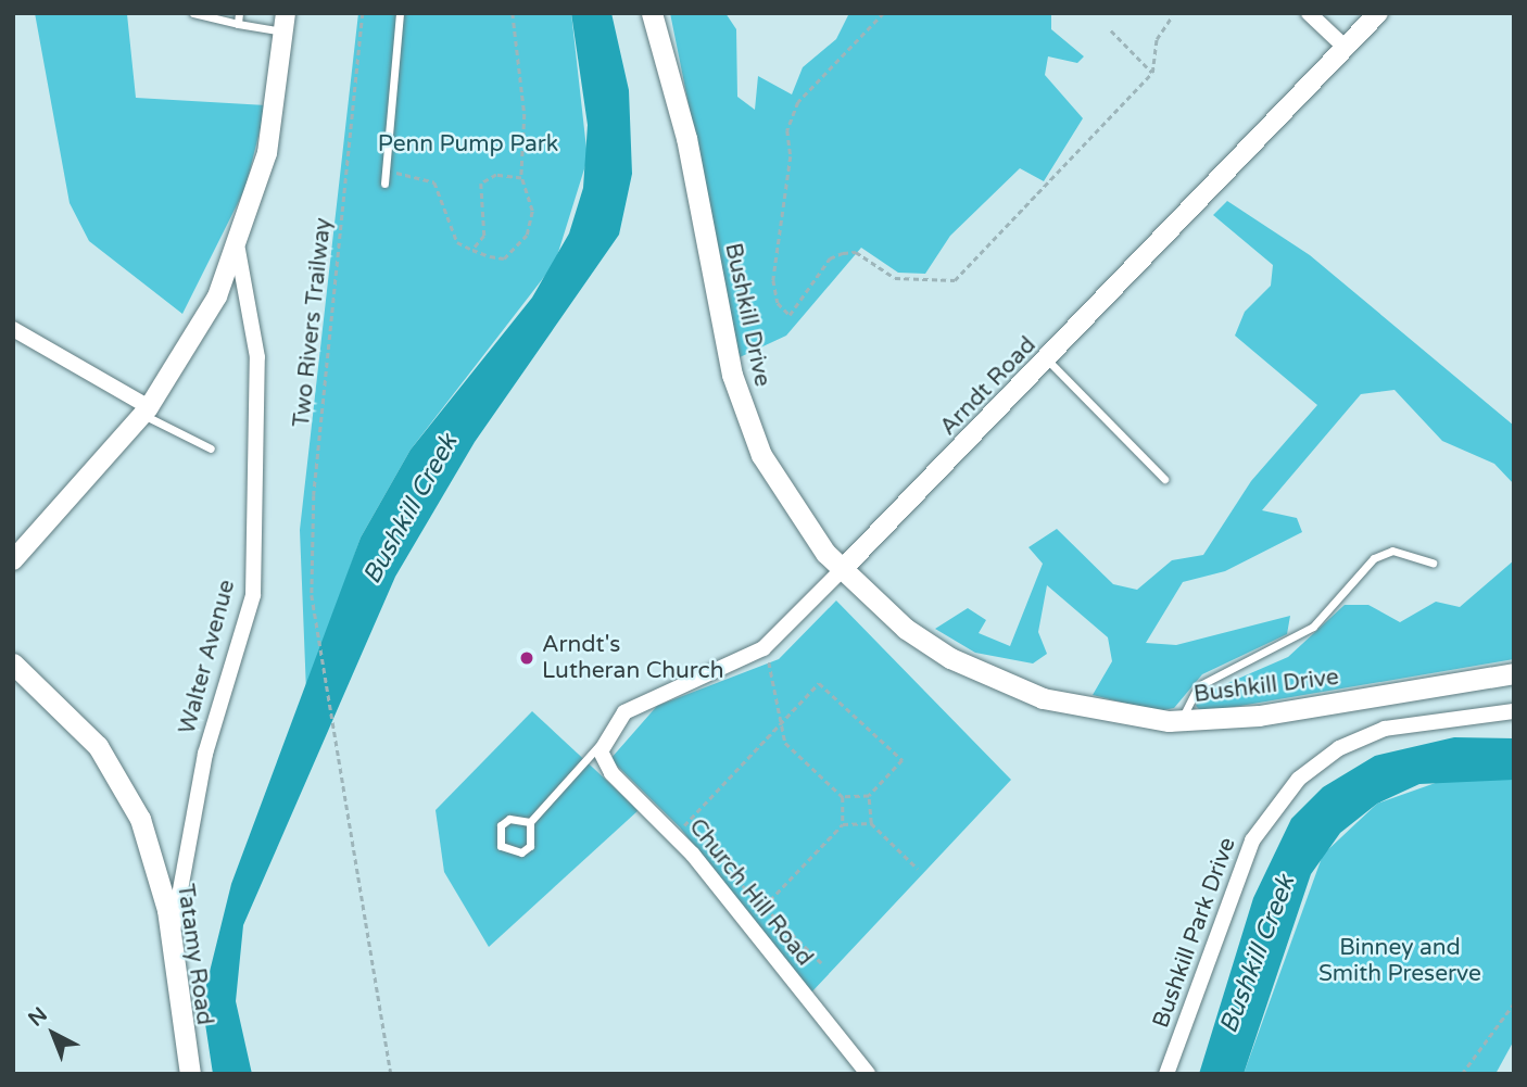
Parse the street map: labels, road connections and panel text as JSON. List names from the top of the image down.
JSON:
{
  "streets": {
    "main road": ["Bushkill Drive", "Tatamy Road"],
    "street": [
      "Arndt Road",
      "Walter Avenue",
      "Church Hill Road",
      "Bushkill Park Drive"
    ],
    "path": ["Two Rivers Trailway"]
  },
  "crossings": [
    ["Bushkill Drive", "Arndt Road"],
    ["Arndt Road", "Church Hill Road"],
    ["Walter Avenue", "Tatamy Road"]
  ],
  "water": ["Bushkill Creek"],
  "parks": ["Penn Pump Park", "Binney and Smith Preserve"],
  "places": ["Arndt's Lutheran Church"],
  "north": "top left"
}
